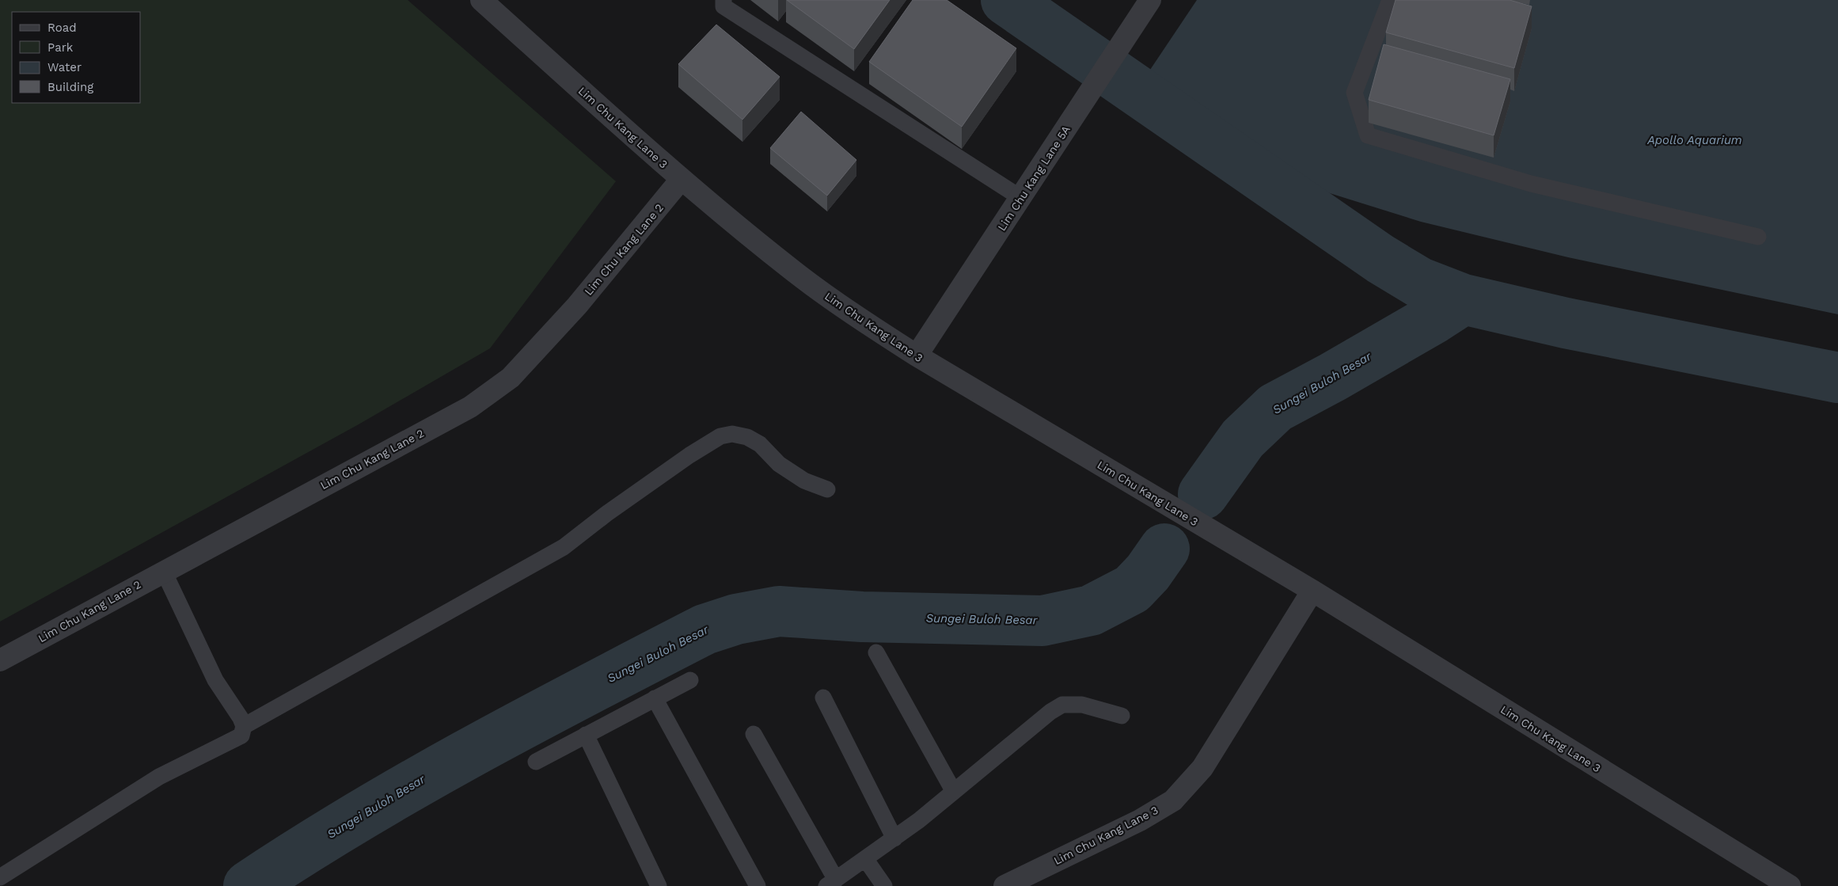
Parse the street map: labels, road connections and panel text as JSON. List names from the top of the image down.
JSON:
{
  "streets": {
    "street": ["Lim Chu Kang Lane 3", "Lim Chu Kang Lane 5A", "Lim Chu Kang Lane 2"]
  },
  "crossings": [
    ["Lim Chu Kang Lane 3", "Lim Chu Kang Lane 5A"],
    ["Lim Chu Kang Lane 3", "Lim Chu Kang Lane 2"]
  ],
  "water": ["Apollo Aquarium", "Sungei Buloh Besar"],
  "legend": [
    "Road",
    "Park",
    "Water",
    "Building"
  ]
}
